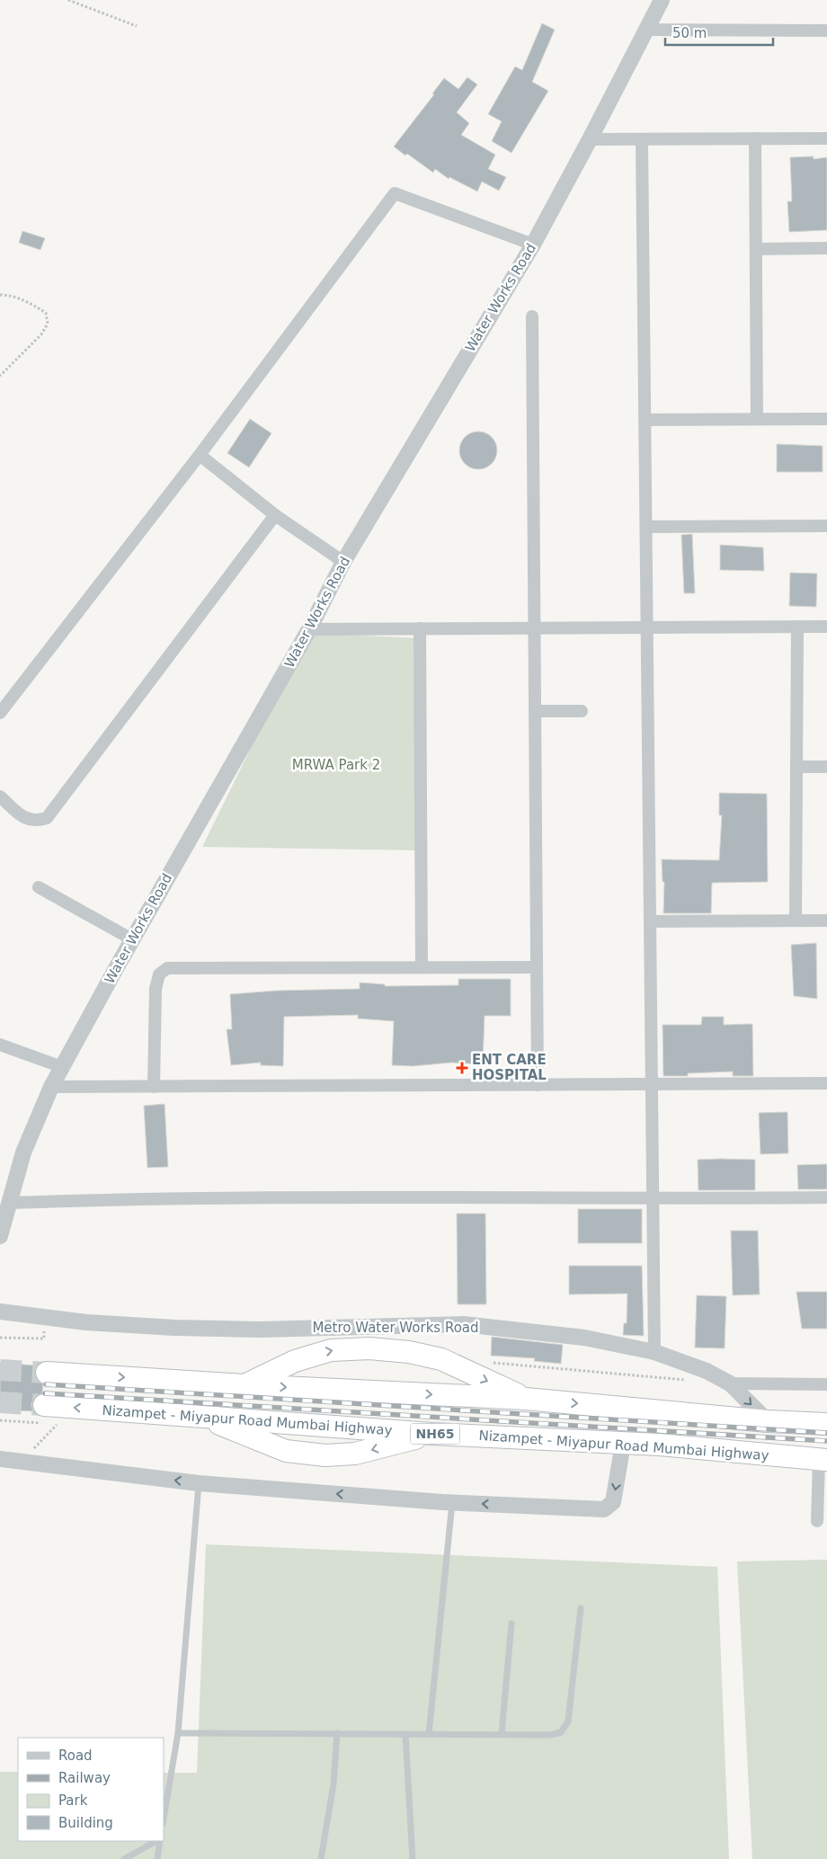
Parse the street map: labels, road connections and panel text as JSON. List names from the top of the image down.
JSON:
{
  "streets": {
    "highway": ["Nizampet - Miyapur Road Mumbai Highway", "NH65"],
    "street": ["Water Works Road", "Metro Water Works Road"]
  },
  "parks": ["MRWA Park 2"],
  "places": {
    "health": ["ENT CARE HOSPITAL"]
  },
  "legend": [
    "Road",
    "Railway",
    "Park",
    "Building"
  ],
  "scale_bar": "50 m"
}
